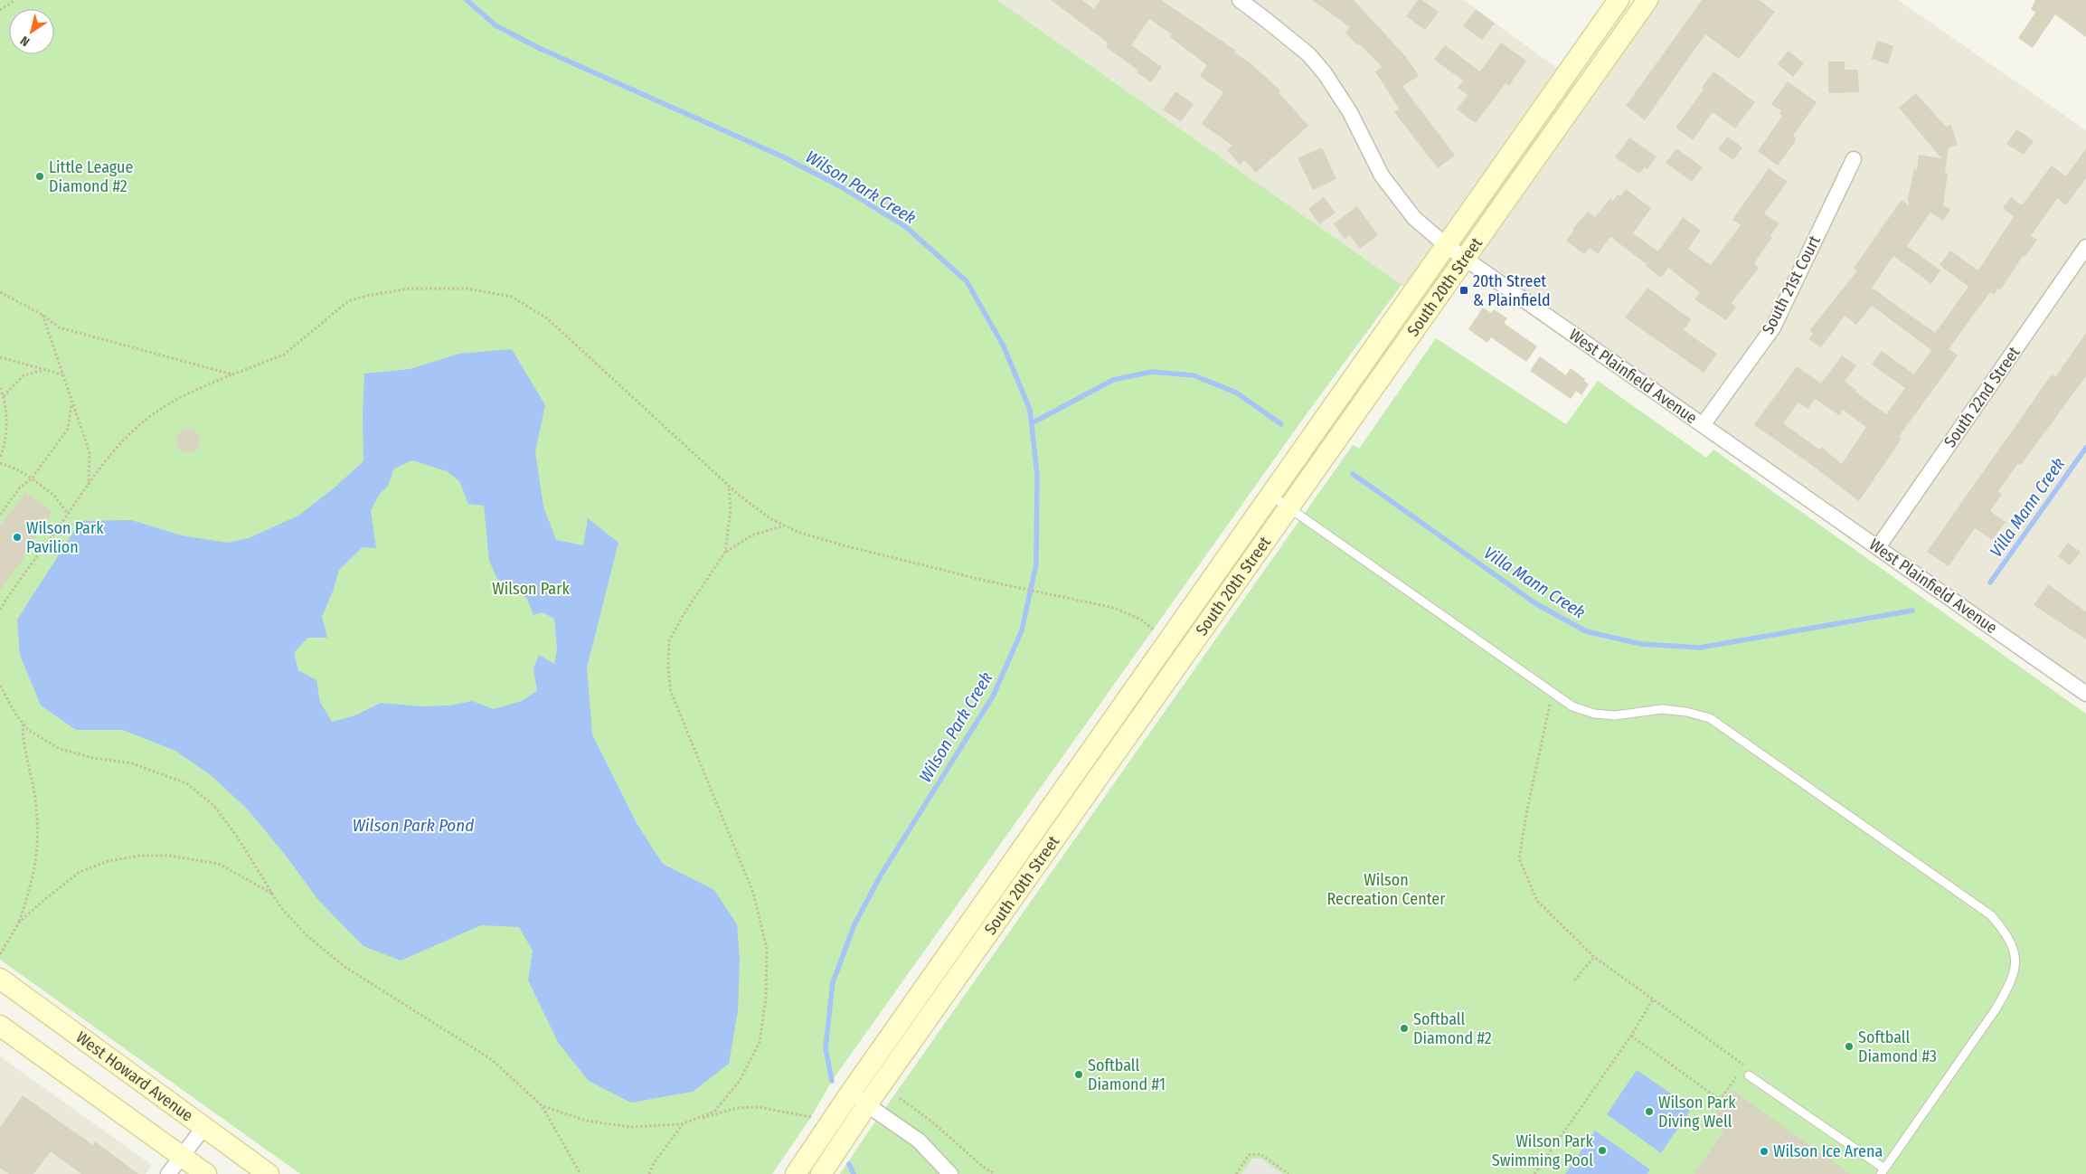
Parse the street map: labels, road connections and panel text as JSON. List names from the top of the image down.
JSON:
{
  "streets": {
    "street": [
      "South 21st Court",
      "South 20th Street",
      "West Plainfield Avenue",
      "South 22nd Street",
      "West Howard Avenue"
    ]
  },
  "crossings": [
    ["South 21st Court", "West Plainfield Avenue"],
    ["South 20th Street", "West Plainfield Avenue"],
    ["West Plainfield Avenue", "South 22nd Street"]
  ],
  "water": ["Wilson Park Creek", "Villa Mann Creek", "Wilson Park Pond"],
  "parks": ["Wilson Park", "Wilson Recreation Center"],
  "places": {
    "other": [
      "Little League Diamond #2",
      "Wilson Park Pavilion",
      "Softball Diamond #2",
      "Softball Diamond #3",
      "Softball Diamond #1",
      "Wilson Park Diving Well",
      "Wilson Park Swimming Pool",
      "Wilson Ice Arena"
    ],
    "transit": ["20th Street & Plainfield"]
  },
  "north": "bottom left"
}
